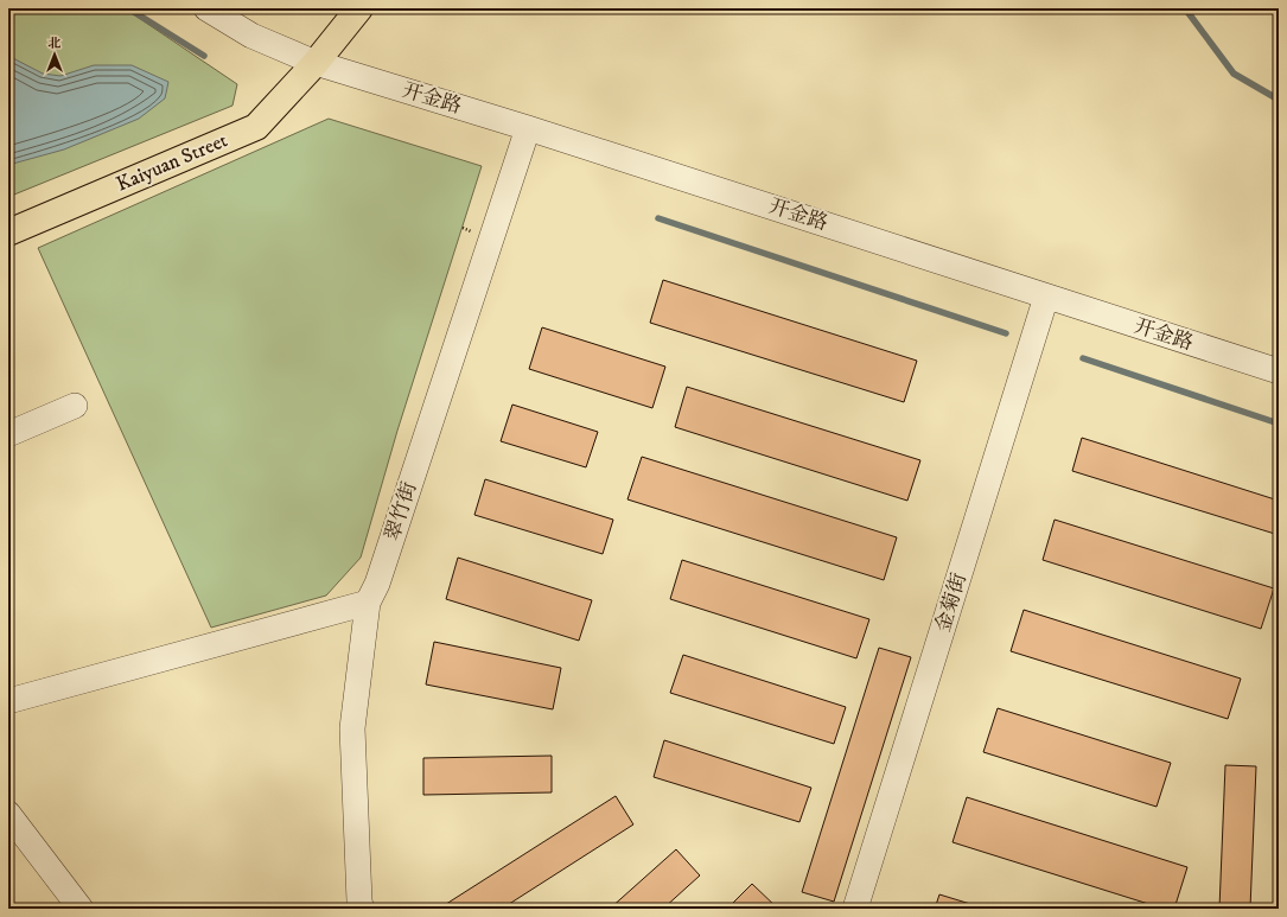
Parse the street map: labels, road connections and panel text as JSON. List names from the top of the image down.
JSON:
{
  "streets": {
    "main road": ["Kaiyuan Street"],
    "street": ["开金路", "翠竹街", "金菊街"]
  },
  "crossings": [
    ["开金路", "Kaiyuan Street"],
    ["开金路", "翠竹街"],
    ["开金路", "金菊街"]
  ],
  "north": "top"
}
